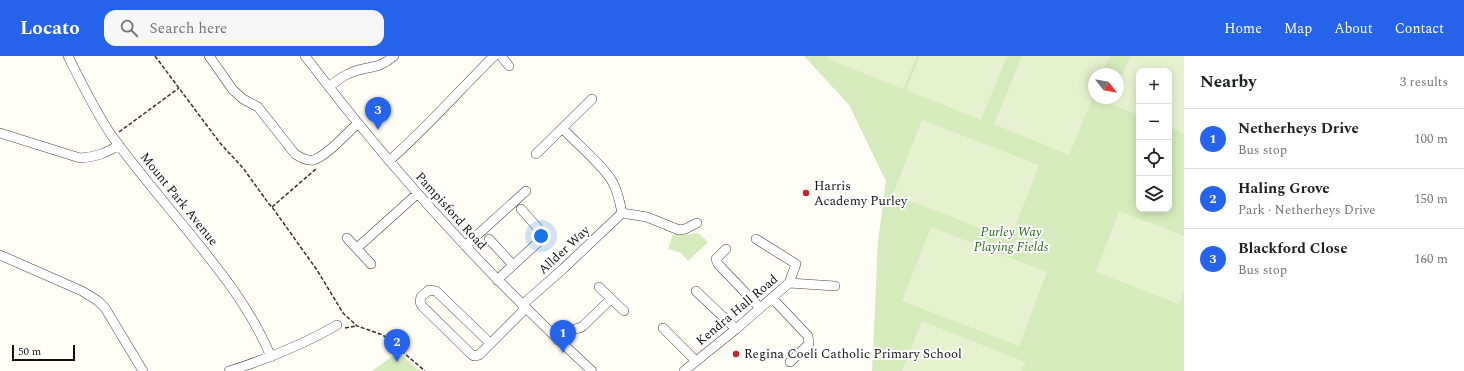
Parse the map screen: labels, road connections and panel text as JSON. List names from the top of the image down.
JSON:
{
  "streets": {
    "street": [
      "Mount Park Avenue",
      "Pampisford Road",
      "Allder Way",
      "Kendra Hall Road"
    ]
  },
  "crossings": [
    ["Pampisford Road", "Allder Way"]
  ],
  "parks": ["Purley Way Playing Fields"],
  "places": ["Harris Academy Purley", "Regina Coeli Catholic Primary School"],
  "scale_bar": "50 m",
  "north": "bottom right",
  "page": {
    "header": "Locato",
    "search": "Search here",
    "nav": [
      "Home",
      "Map",
      "About",
      "Contact"
    ],
    "heading": ["Nearby", "3 results"],
    "map_buttons": ["+", "−"],
    "pins": ["3", "1", "2"],
    "list": [
      {
        "mark": "1",
        "name": "Netherheys Drive",
        "note": "Bus stop",
        "value": "100 m"
      },
      {
        "mark": "2",
        "name": "Haling Grove",
        "note": "Park · Netherheys Drive",
        "value": "150 m"
      },
      {
        "mark": "3",
        "name": "Blackford Close",
        "note": "Bus stop",
        "value": "160 m"
      }
    ],
    "scale": "50 m"
  }
}
